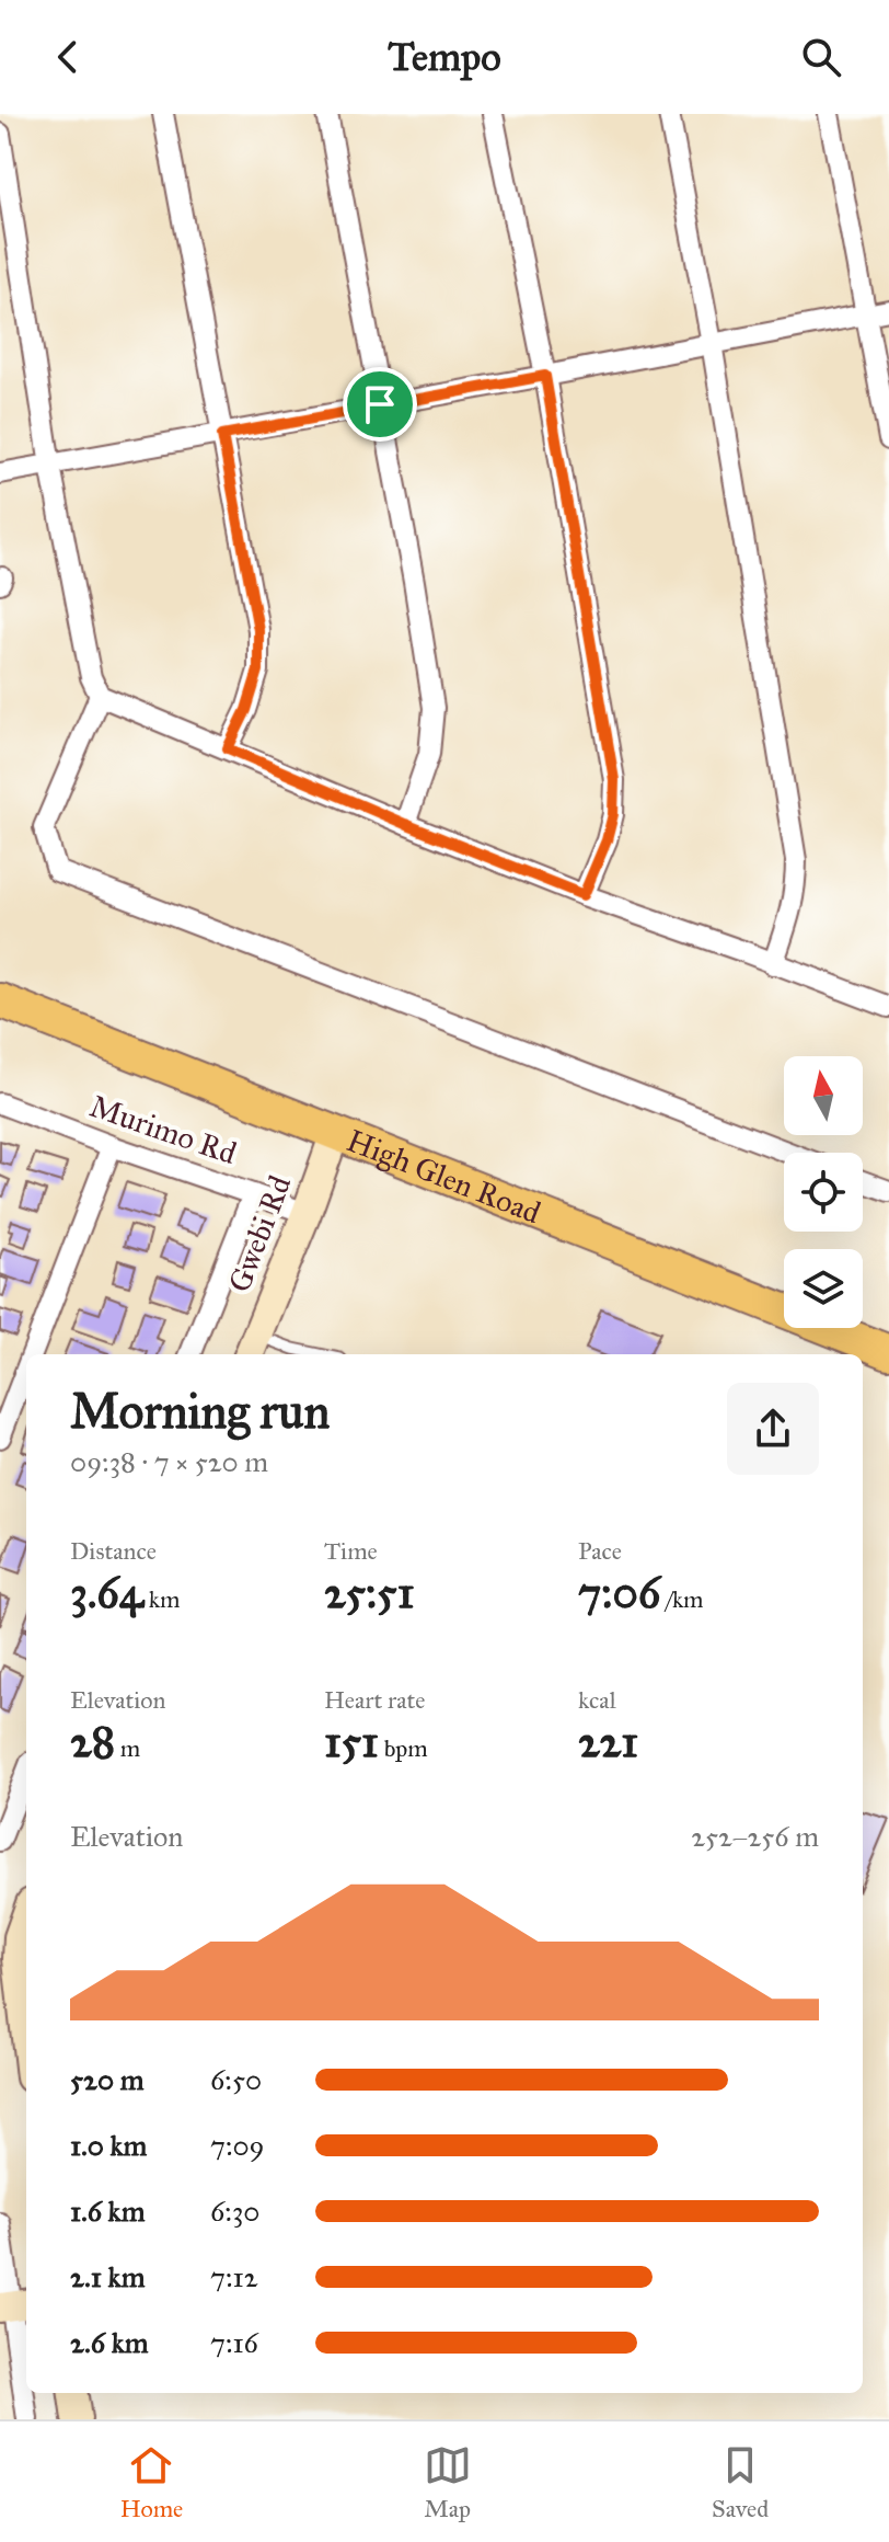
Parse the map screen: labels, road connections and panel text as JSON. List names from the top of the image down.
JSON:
{
  "streets": {
    "main road": ["High Glen Road"],
    "street": ["Murimo Rd", "Gwebi Rd"]
  },
  "crossings": [
    ["Murimo Rd", "Gwebi Rd"],
    ["High Glen Road", "Gwebi Rd"]
  ],
  "north": "top",
  "page": {
    "header": "Tempo",
    "heading": ["Morning run", "09:38 · 7 × 520 m"],
    "stats": [
      ["Distance", "3.64 km"],
      ["Time", "25:51"],
      ["Pace", "7:06 /km"],
      ["Elevation", "28 m"],
      ["Heart rate", "151 bpm"],
      ["kcal", "221"]
    ],
    "chart": ["Elevation", "252–256 m"],
    "list": [
      {
        "name": "520 m",
        "note": "6:50"
      },
      {
        "name": "1.0 km",
        "note": "7:09"
      },
      {
        "name": "1.6 km",
        "note": "6:30"
      },
      {
        "name": "2.1 km",
        "note": "7:12"
      },
      {
        "name": "2.6 km",
        "note": "7:16"
      }
    ],
    "tabs": ["Home", "Map", "Saved"]
  }
}
